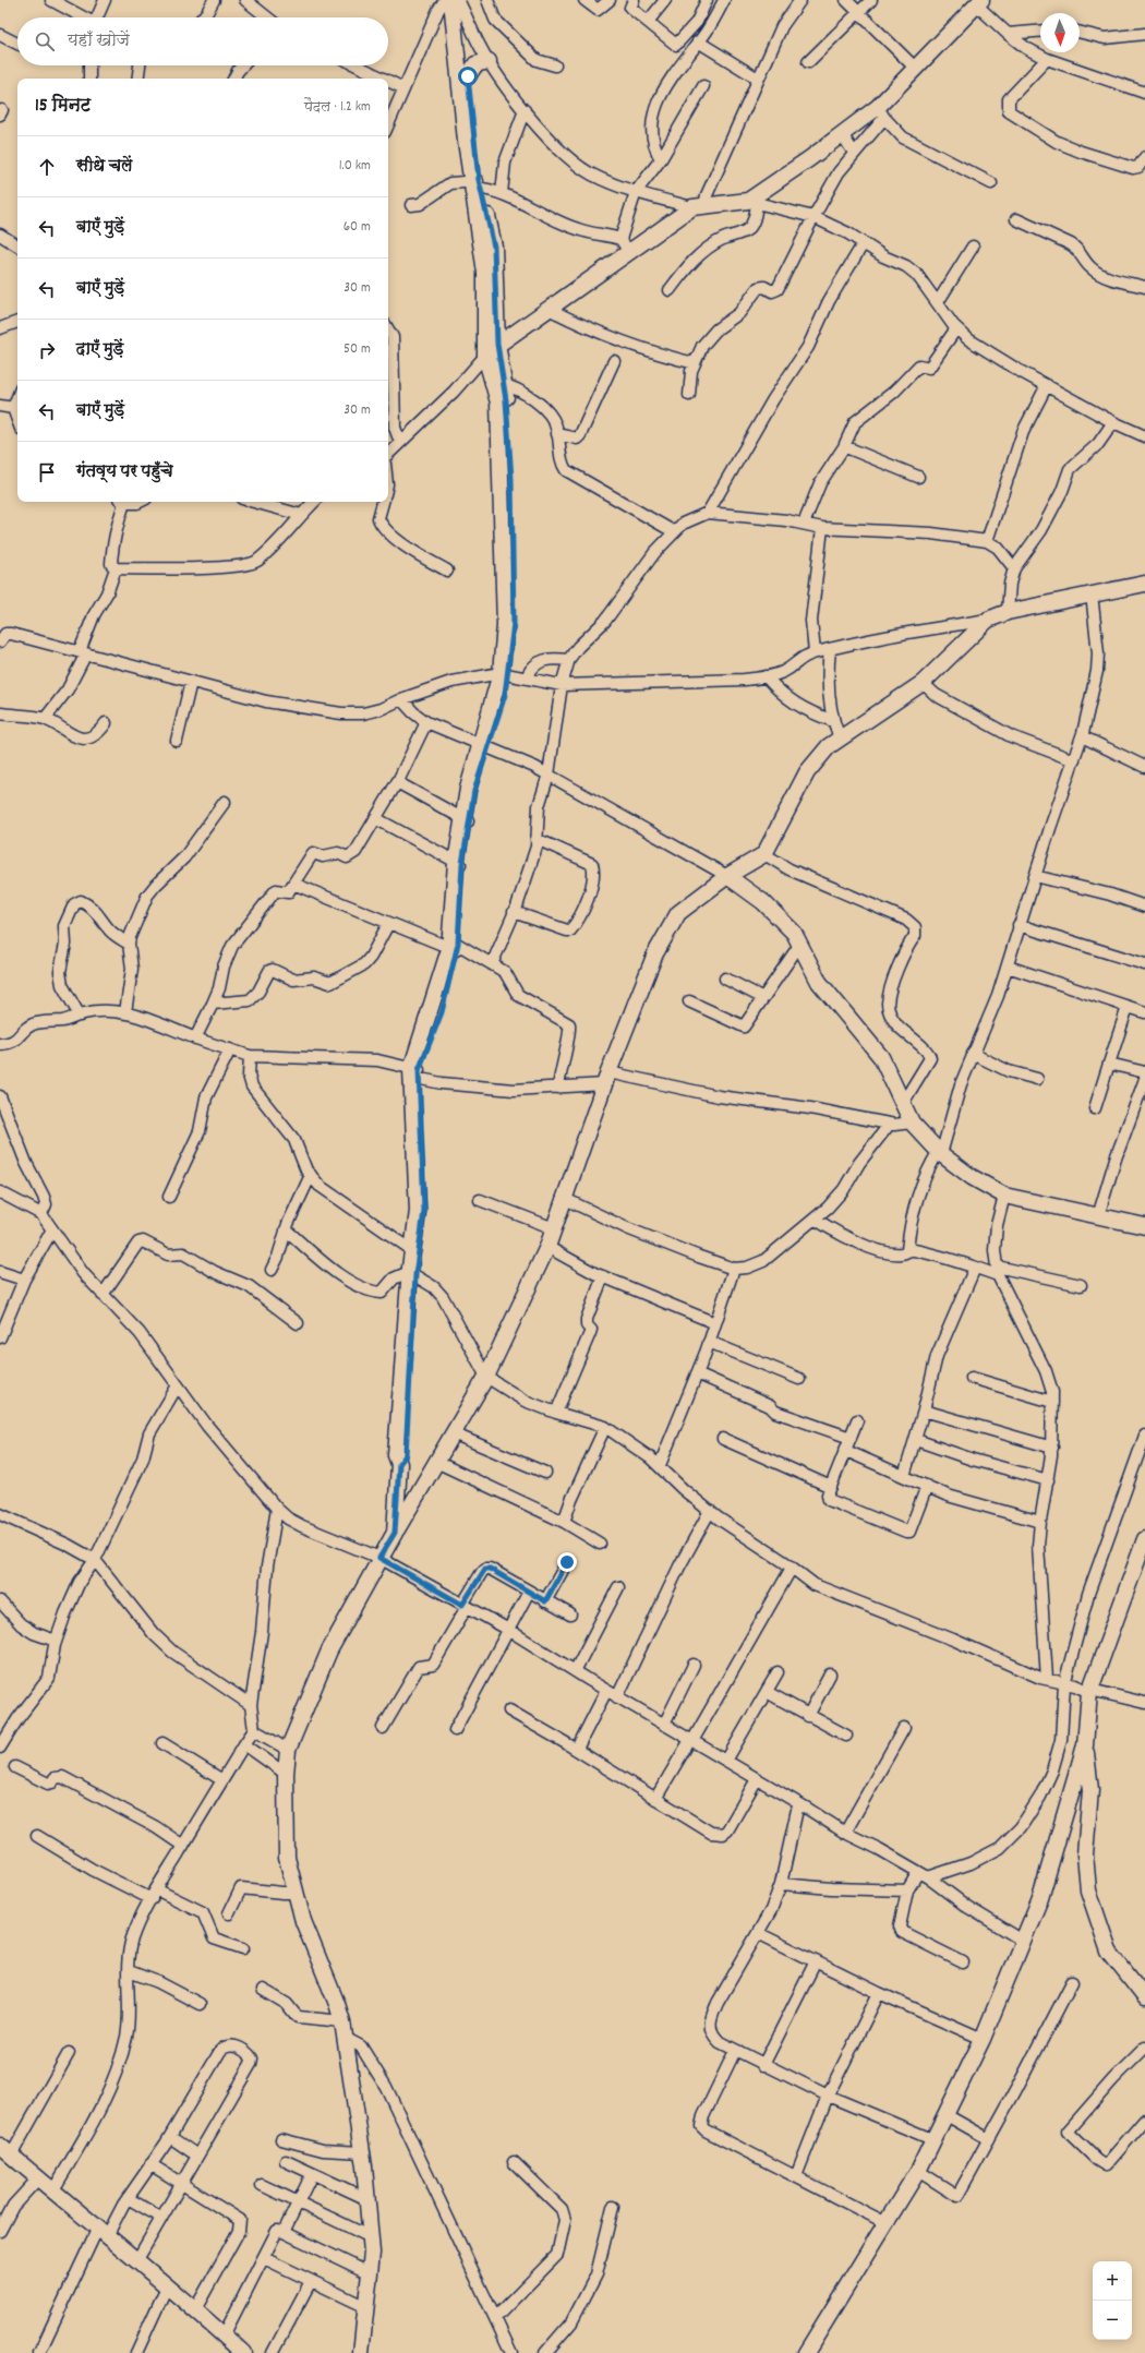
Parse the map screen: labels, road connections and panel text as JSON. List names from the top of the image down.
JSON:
{
  "north": "bottom",
  "page": {
    "search": "यहाँ खोजें",
    "heading": ["15 मिनट", "पैदल · 1.2 km"],
    "list": [
      ["सीधे चलें", "1.0 km"],
      ["बाएँ मुड़ें", "60 m"],
      ["बाएँ मुड़ें", "30 m"],
      ["दाएँ मुड़ें", "50 m"],
      ["बाएँ मुड़ें", "30 m"],
      "गंतव्य पर पहुँचे"
    ],
    "map_buttons": ["+", "−"]
  }
}
